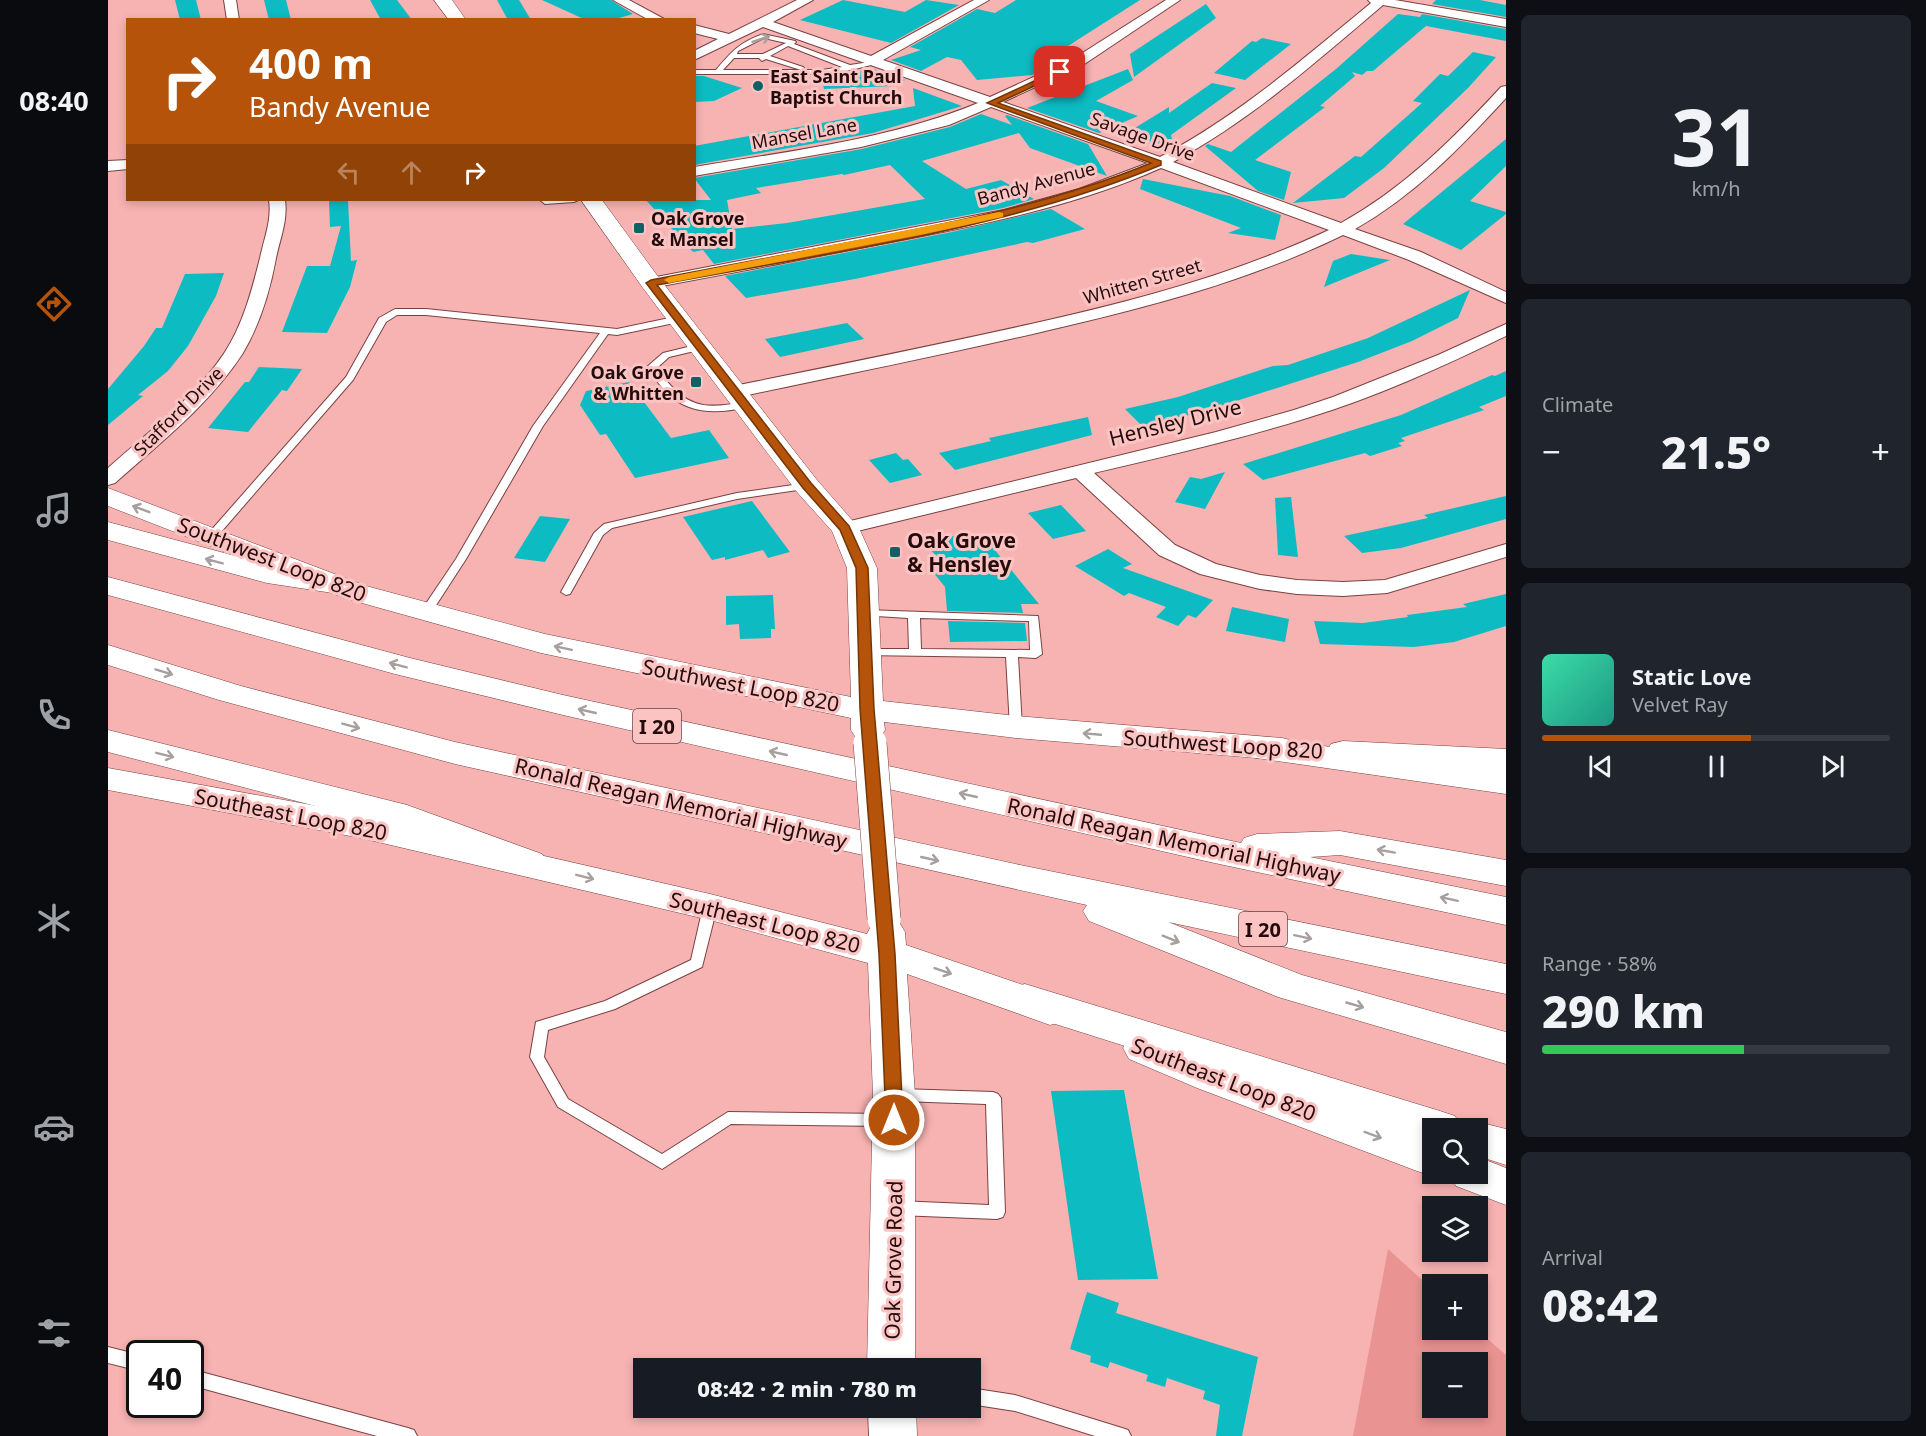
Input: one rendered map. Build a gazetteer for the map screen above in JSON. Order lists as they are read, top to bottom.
{
  "streets": {
    "main road": [
      "Southwest Loop 820",
      "I 20",
      "Ronald Reagan Memorial Highway",
      "Southeast Loop 820",
      "Oak Grove Road"
    ],
    "street": [
      "Mansel Lane",
      "Savage Drive",
      "Bandy Avenue",
      "Whitten Street",
      "Stafford Drive",
      "Hensley Drive"
    ]
  },
  "crossings": [
    ["Mansel Lane", "Savage Drive"],
    ["Savage Drive", "Bandy Avenue"],
    ["Savage Drive", "Whitten Street"],
    ["Bandy Avenue", "Oak Grove Road"],
    ["Whitten Street", "Oak Grove Road"],
    ["Hensley Drive", "Oak Grove Road"],
    ["Southwest Loop 820", "Oak Grove Road"],
    ["Southeast Loop 820", "Oak Grove Road"]
  ],
  "places": {
    "other": ["East Saint Paul Baptist Church"],
    "transit": ["Oak Grove & Mansel", "Oak Grove & Whitten", "Oak Grove & Hensley"]
  },
  "page": {
    "tabs": "08:40",
    "tile": [
      ["31", "km/h"],
      "Climate",
      ["Range · 58%", "290 km"],
      ["Arrival", "08:42"]
    ],
    "turn": ["400 m", "Bandy Avenue"],
    "heat": ["−", "21.5°", "+"],
    "song": ["Static Love", "Velvet Ray"],
    "map_buttons": ["+", "−"],
    "limit": "40",
    "trip": "08:42 · 2 min · 780 m"
  }
}
